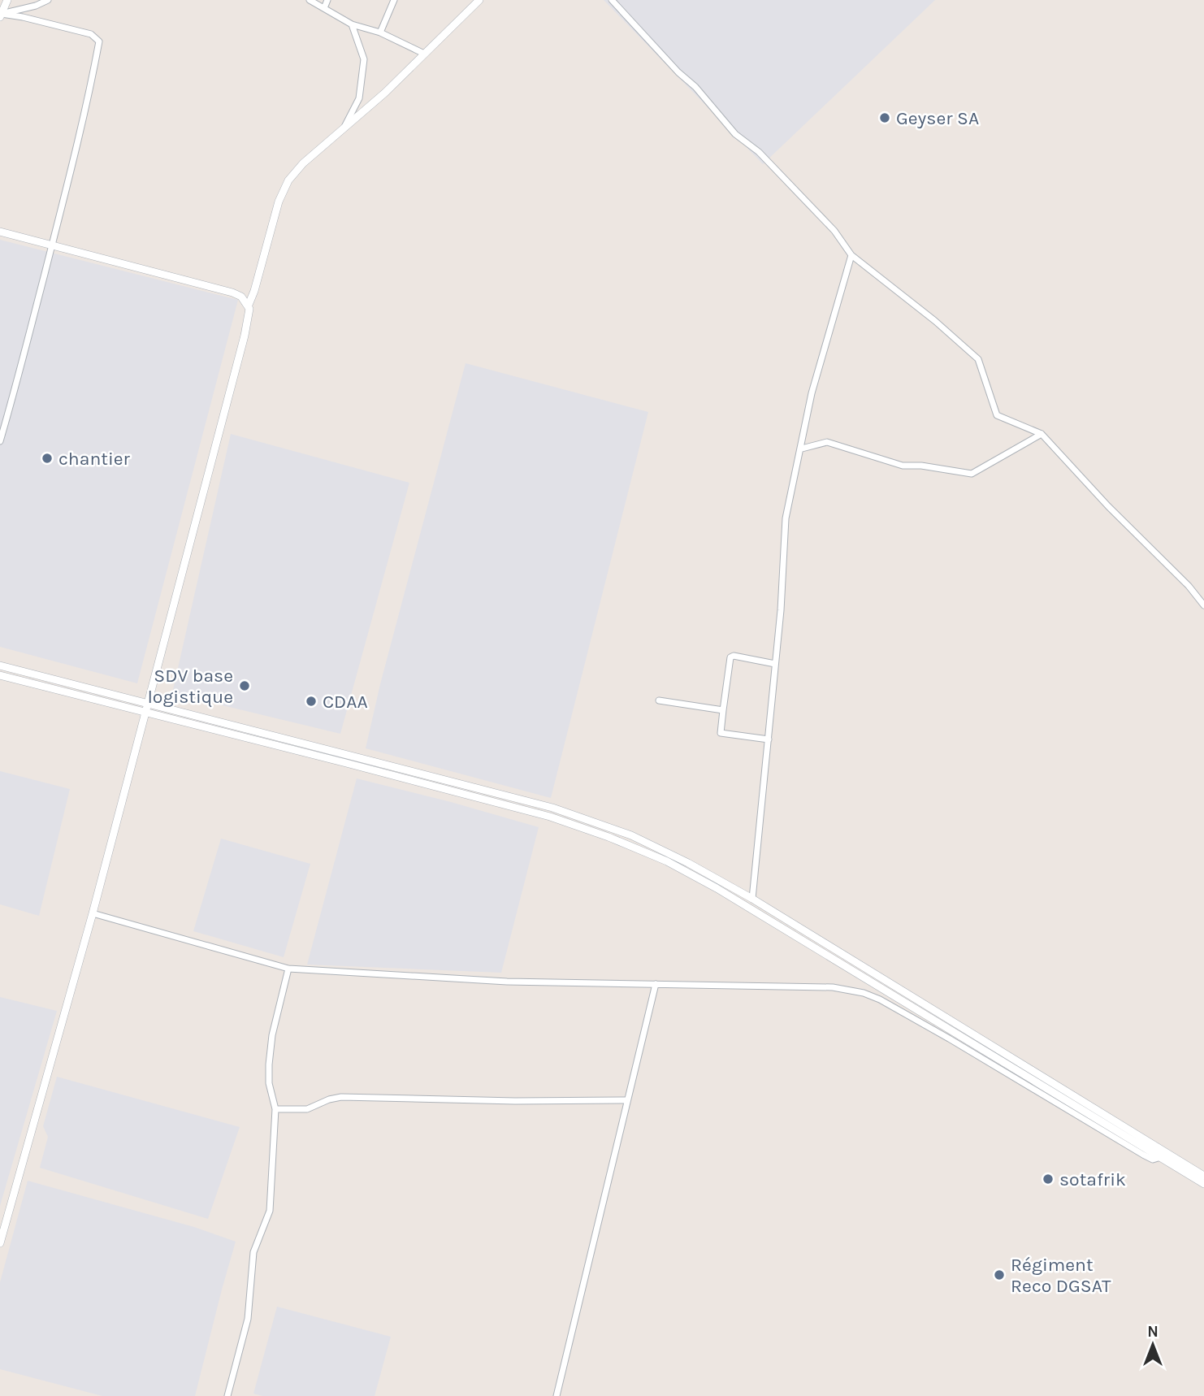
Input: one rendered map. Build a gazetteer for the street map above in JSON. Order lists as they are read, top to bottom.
{
  "places": [
    "Geyser SA",
    "chantier",
    "SDV base logistique",
    "CDAA",
    "sotafrik",
    "Régiment Reco DGSAT"
  ],
  "north": "top"
}
